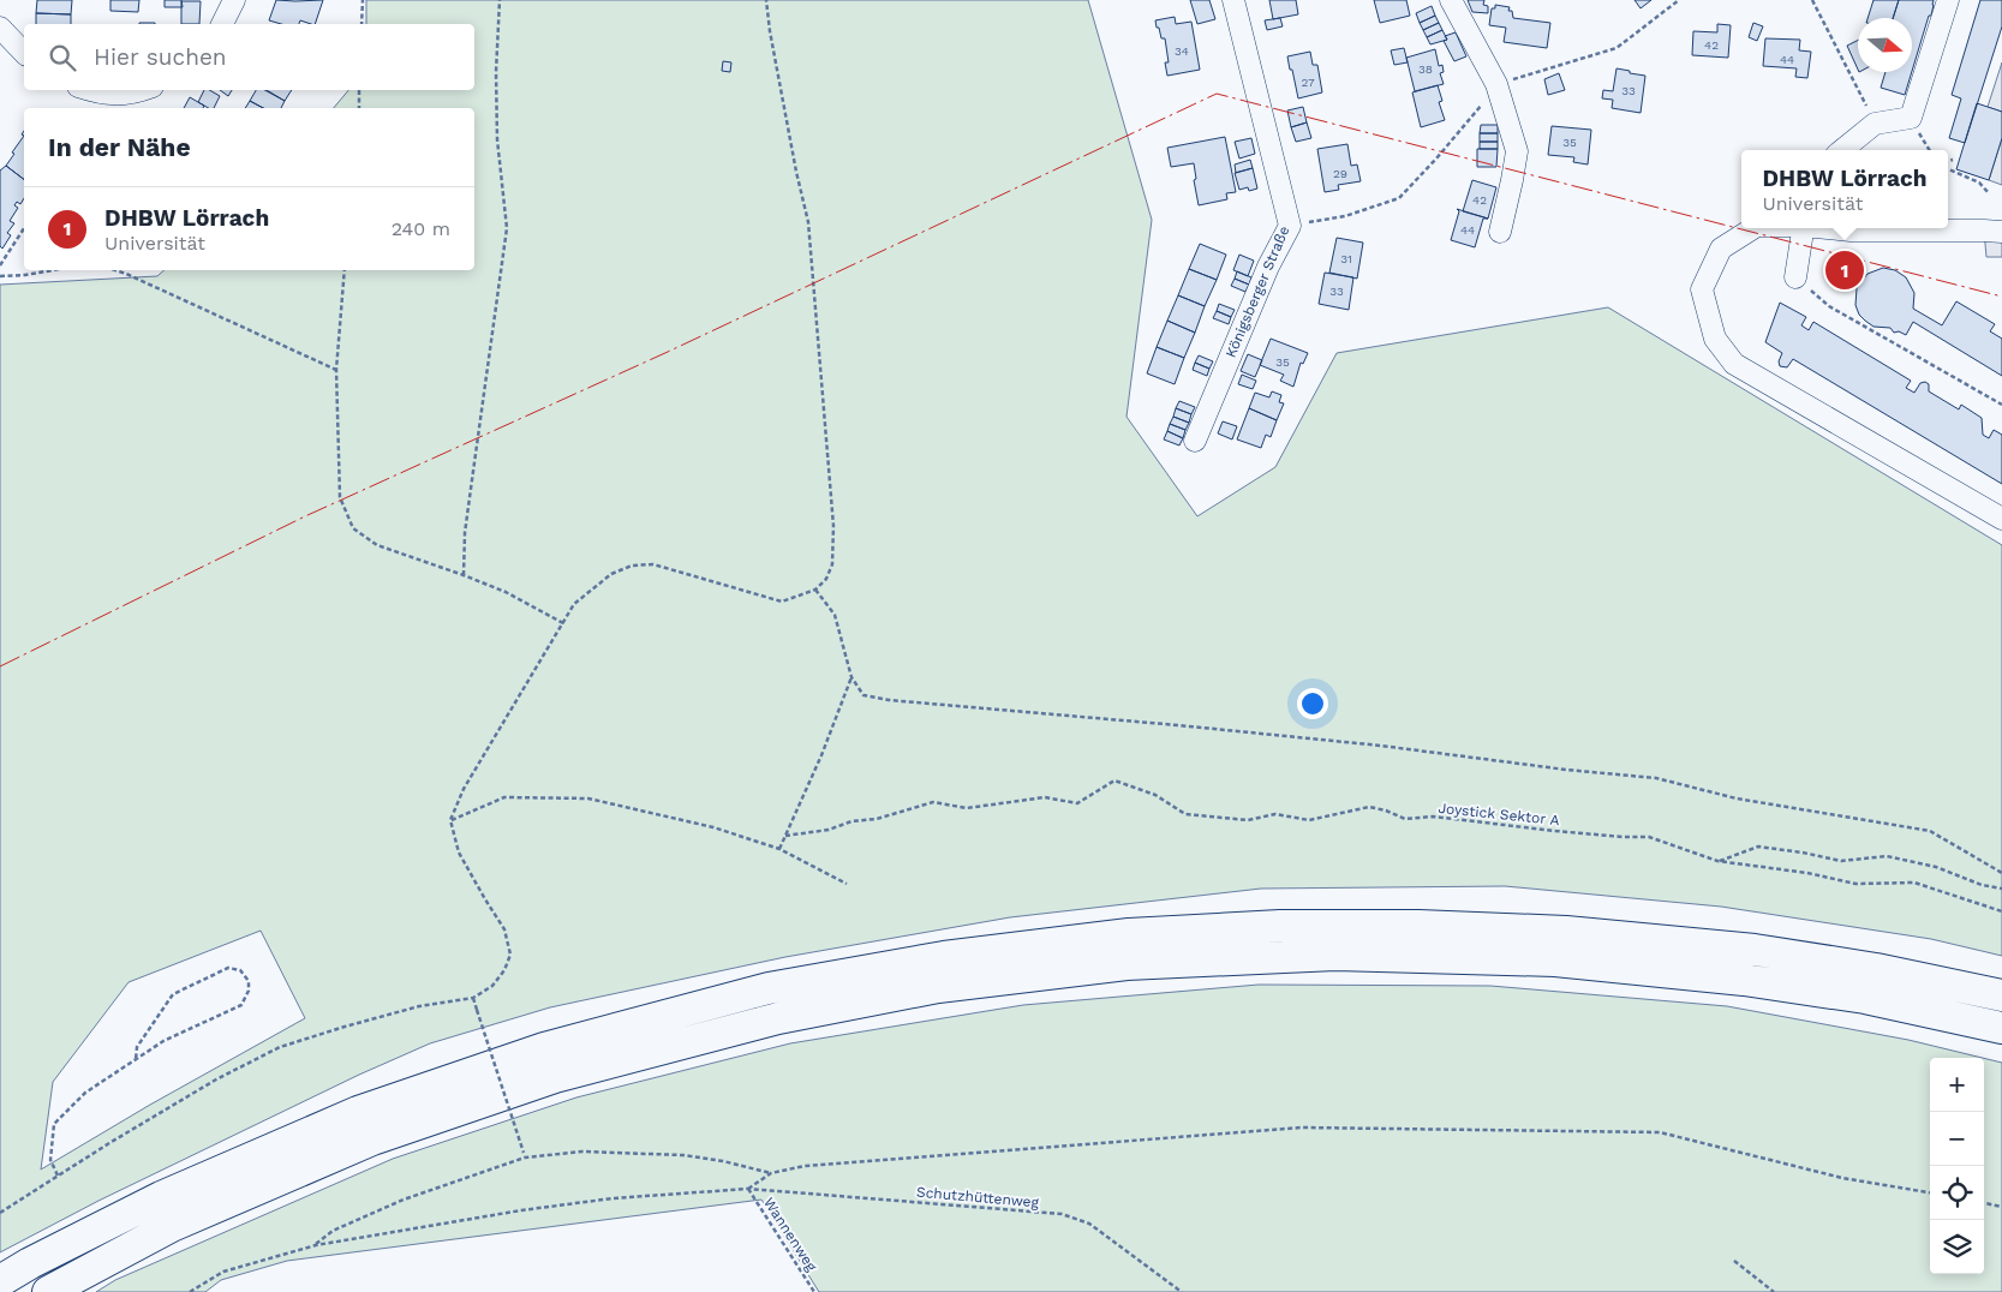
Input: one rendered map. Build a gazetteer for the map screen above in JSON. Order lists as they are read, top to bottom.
{
  "streets": {
    "street": ["Königsberger Straße"],
    "path": ["Joystick Sektor A", "Schutzhüttenweg", "Wannenweg"]
  },
  "crossings": [
    ["Schutzhüttenweg", "Wannenweg"]
  ],
  "house_numbers": [
    "42",
    "34",
    "44",
    "38",
    "27",
    "33",
    "35",
    "29",
    "42",
    "44",
    "31",
    "33",
    "35"
  ],
  "north": "right",
  "page": {
    "search": "Hier suchen",
    "heading": "In der Nähe",
    "popup": ["DHBW Lörrach", "Universität"],
    "list": [
      {
        "mark": "1",
        "name": "DHBW Lörrach",
        "note": "Universität",
        "value": "240 m"
      }
    ],
    "pins": "1",
    "map_buttons": ["+", "−"]
  }
}
